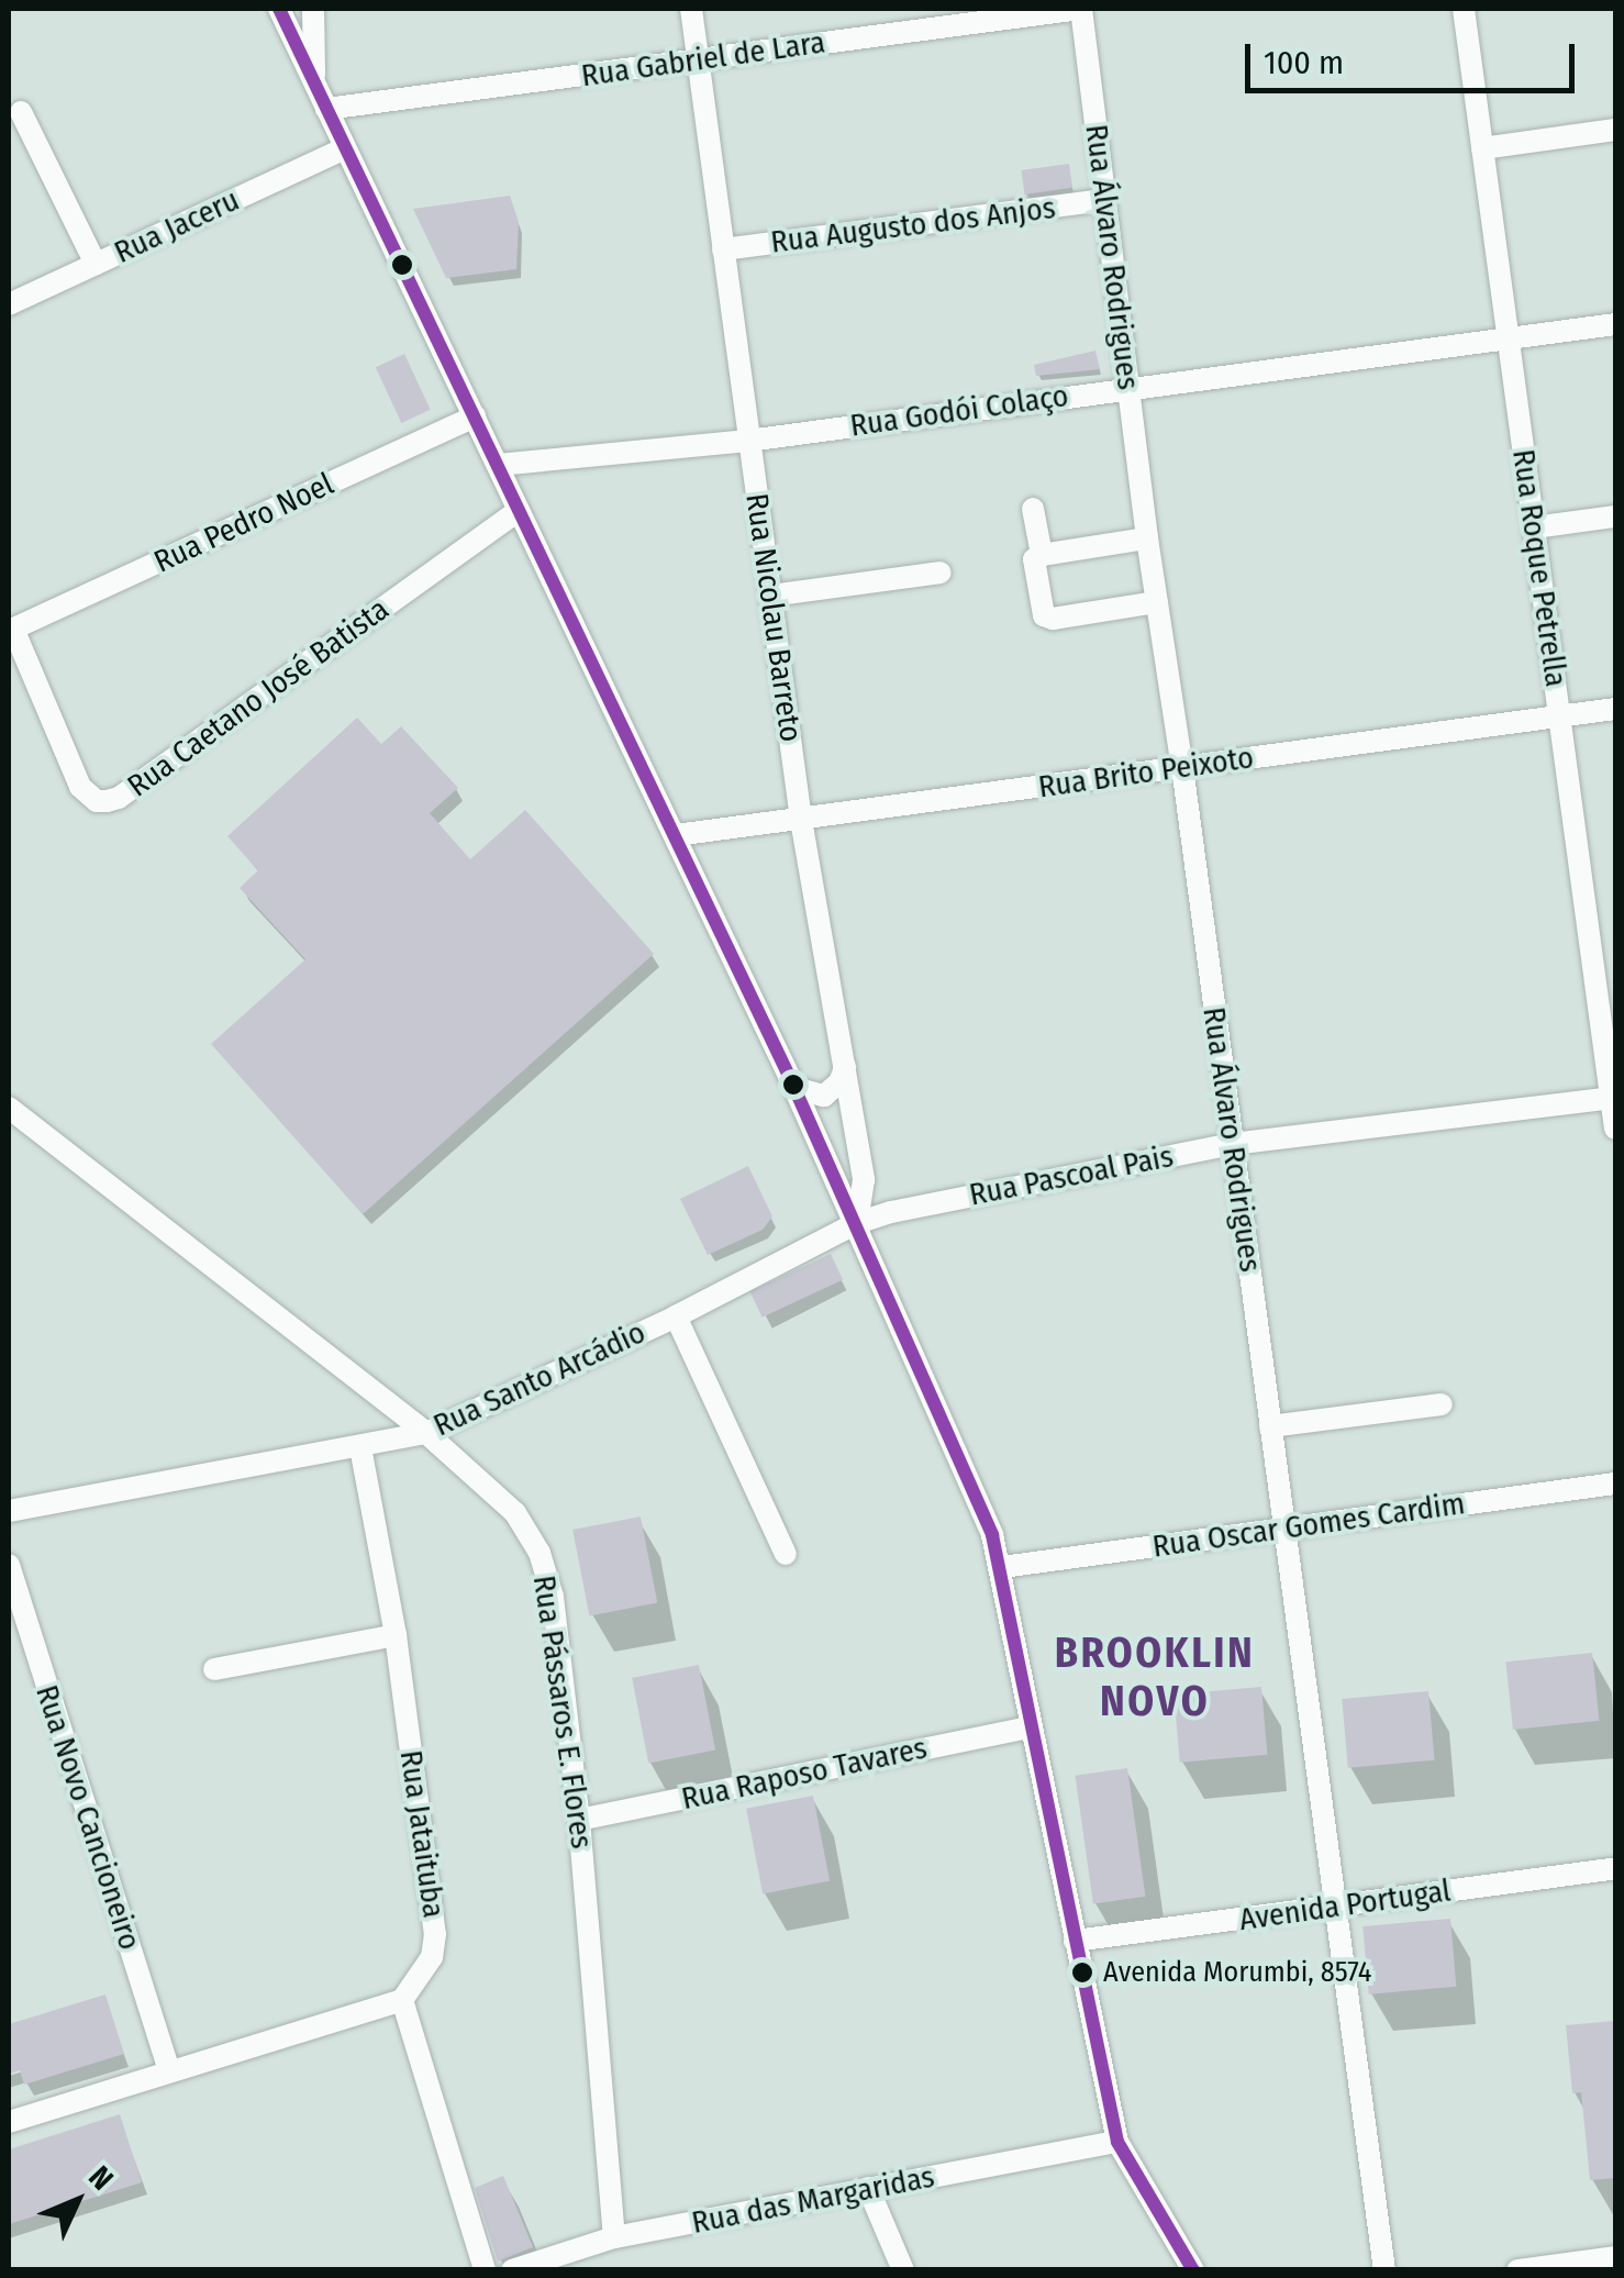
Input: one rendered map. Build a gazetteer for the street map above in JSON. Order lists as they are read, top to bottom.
{
  "streets": {
    "street": [
      "Rua Gabriel de Lara",
      "Rua Augusto dos Anjos",
      "Rua Jaceru",
      "Rua Álvaro Rodrigues",
      "Rua Godói Colaço",
      "Rua Pedro Noel",
      "Rua Roque Petrella",
      "Rua Nicolau Barreto",
      "Rua Caetano José Batista",
      "Rua Brito Peixoto",
      "Rua Pascoal Pais",
      "Rua Santo Arcádio",
      "Rua Oscar Gomes Cardim",
      "Rua Pássaros E. Flores",
      "Rua Raposo Tavares",
      "Rua Novo Cancioneiro",
      "Rua Jataituba",
      "Avenida Portugal",
      "Rua das Margaridas"
    ]
  },
  "crossings": [
    ["Rua Gabriel de Lara", "Rua Álvaro Rodrigues"],
    ["Rua Gabriel de Lara", "Rua Nicolau Barreto"],
    ["Rua Augusto dos Anjos", "Rua Álvaro Rodrigues"],
    ["Rua Augusto dos Anjos", "Rua Nicolau Barreto"],
    ["Rua Álvaro Rodrigues", "Rua Godói Colaço"],
    ["Rua Álvaro Rodrigues", "Rua Brito Peixoto"],
    ["Rua Álvaro Rodrigues", "Rua Pascoal Pais"],
    ["Rua Álvaro Rodrigues", "Rua Oscar Gomes Cardim"],
    ["Rua Álvaro Rodrigues", "Avenida Portugal"],
    ["Rua Godói Colaço", "Rua Roque Petrella"],
    ["Rua Godói Colaço", "Rua Nicolau Barreto"],
    ["Rua Pedro Noel", "Rua Caetano José Batista"],
    ["Rua Roque Petrella", "Rua Brito Peixoto"],
    ["Rua Roque Petrella", "Rua Pascoal Pais"],
    ["Rua Nicolau Barreto", "Rua Brito Peixoto"],
    ["Rua Nicolau Barreto", "Rua Pascoal Pais"],
    ["Rua Nicolau Barreto", "Rua Santo Arcádio"],
    ["Rua Pascoal Pais", "Rua Santo Arcádio"],
    ["Rua Santo Arcádio", "Rua Pássaros E. Flores"],
    ["Rua Santo Arcádio", "Rua Jataituba"],
    ["Rua Pássaros E. Flores", "Rua Raposo Tavares"],
    ["Rua Pássaros E. Flores", "Rua das Margaridas"]
  ],
  "districts": ["BROOKLIN NOVO"],
  "places": ["Avenida Morumbi, 8574"],
  "scale_bar": "100 m",
  "north": "top right"
}
